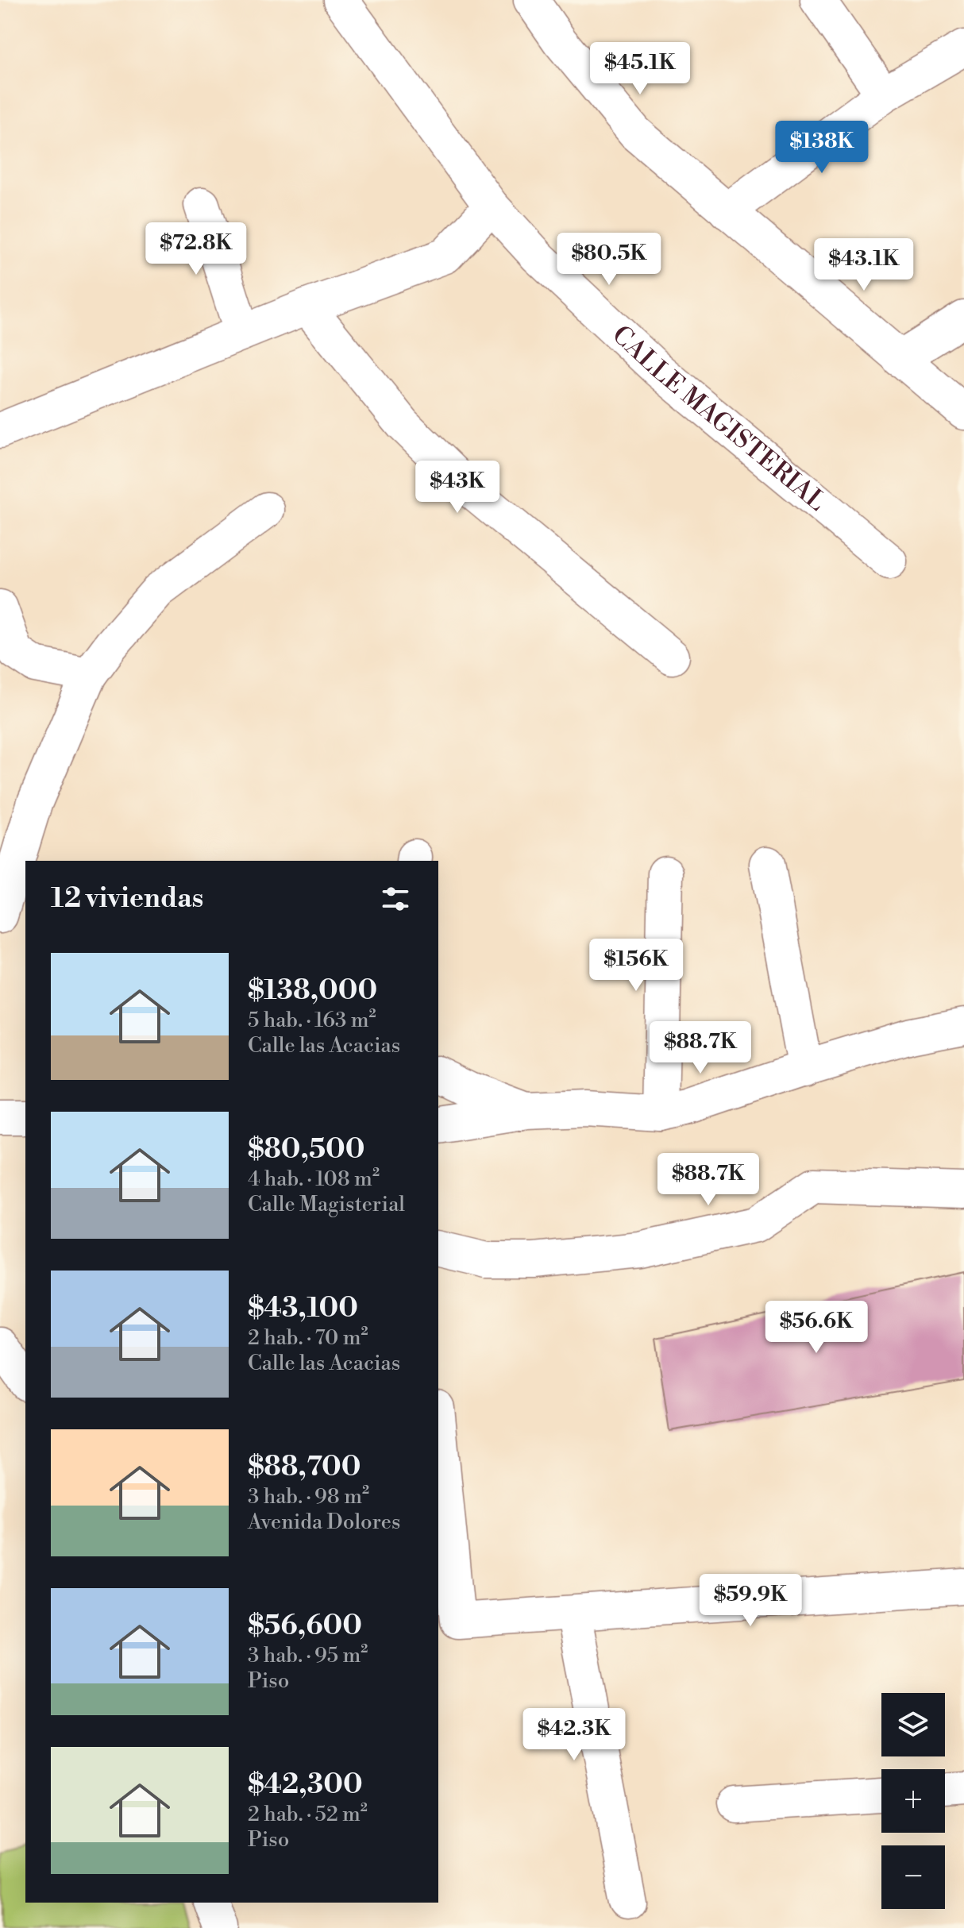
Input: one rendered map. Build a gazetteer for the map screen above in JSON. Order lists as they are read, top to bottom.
{
  "streets": {
    "street": ["CALLE MAGISTERIAL"]
  },
  "page": {
    "price": [
      "$45.1K",
      "$138K",
      "$72.8K",
      "$80.5K",
      "$43.1K",
      "$43K",
      "$156K",
      "$88.7K",
      "$88.7K",
      "$56.6K",
      "$59.9K",
      "$42.3K"
    ],
    "heading": "12 viviendas",
    "list": [
      {
        "name": "$138,000",
        "note": "5 hab. · 163 m² · Calle las Acacias"
      },
      {
        "name": "$80,500",
        "note": "4 hab. · 108 m² · Calle Magisterial"
      },
      {
        "name": "$43,100",
        "note": "2 hab. · 70 m² · Calle las Acacias"
      },
      {
        "name": "$88,700",
        "note": "3 hab. · 98 m² · Avenida Dolores"
      },
      {
        "name": "$56,600",
        "note": "3 hab. · 95 m² · Piso"
      },
      {
        "name": "$42,300",
        "note": "2 hab. · 52 m² · Piso"
      }
    ],
    "map_buttons": ["+", "−"]
  }
}
